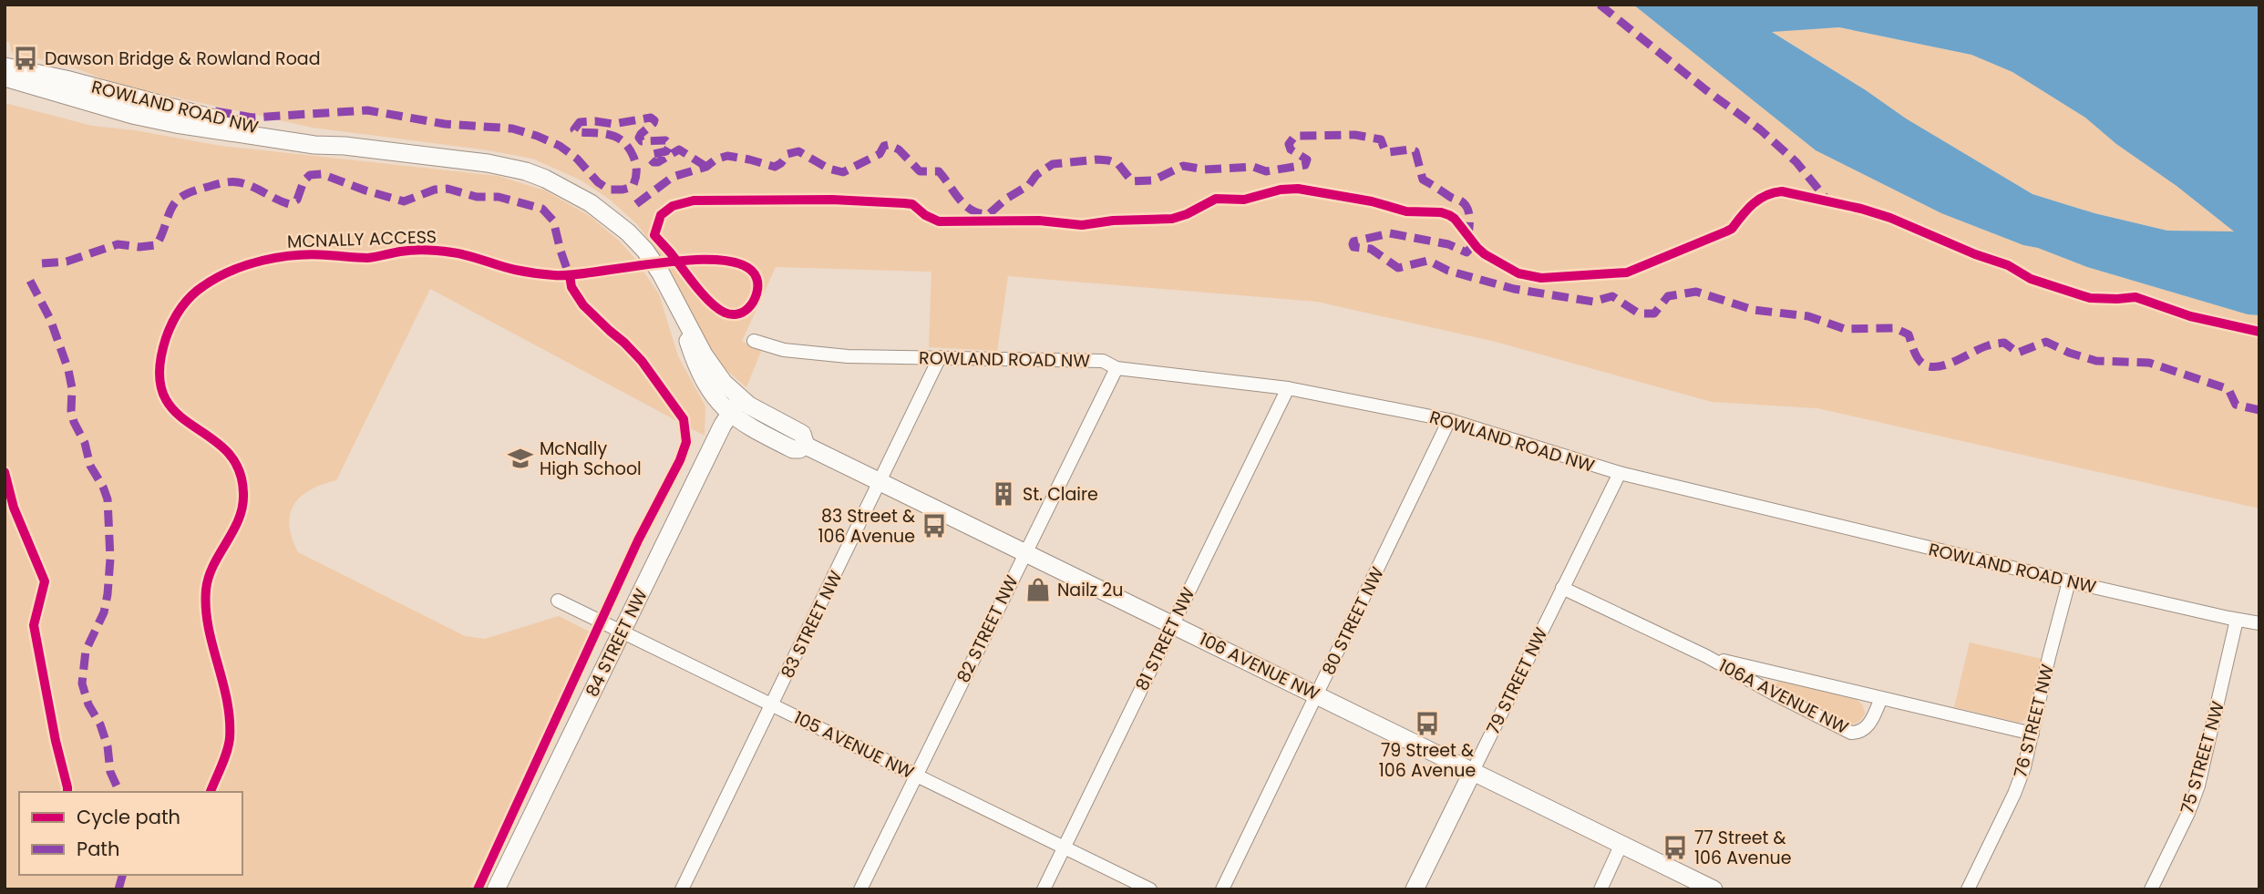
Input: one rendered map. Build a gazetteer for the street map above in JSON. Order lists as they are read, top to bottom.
{
  "streets": {
    "main road": [
      "ROWLAND ROAD NW",
      "84 STREET NW",
      "106 AVENUE NW",
      "79 STREET NW"
    ],
    "street": [
      "80 STREET NW",
      "83 STREET NW",
      "82 STREET NW",
      "81 STREET NW",
      "106A AVENUE NW",
      "76 STREET NW",
      "105 AVENUE NW",
      "75 STREET NW"
    ],
    "cycle path": ["MCNALLY ACCESS"]
  },
  "crossings": [
    ["ROWLAND ROAD NW", "80 STREET NW"],
    ["ROWLAND ROAD NW", "83 STREET NW"],
    ["ROWLAND ROAD NW", "82 STREET NW"],
    ["ROWLAND ROAD NW", "81 STREET NW"],
    ["ROWLAND ROAD NW", "84 STREET NW"],
    ["ROWLAND ROAD NW", "106 AVENUE NW"],
    ["ROWLAND ROAD NW", "79 STREET NW"],
    ["ROWLAND ROAD NW", "76 STREET NW"],
    ["ROWLAND ROAD NW", "75 STREET NW"],
    ["80 STREET NW", "106 AVENUE NW"],
    ["83 STREET NW", "106 AVENUE NW"],
    ["83 STREET NW", "105 AVENUE NW"],
    ["82 STREET NW", "106 AVENUE NW"],
    ["82 STREET NW", "105 AVENUE NW"],
    ["81 STREET NW", "106 AVENUE NW"],
    ["81 STREET NW", "105 AVENUE NW"],
    ["84 STREET NW", "106 AVENUE NW"],
    ["84 STREET NW", "105 AVENUE NW"],
    ["106 AVENUE NW", "79 STREET NW"],
    ["79 STREET NW", "106A AVENUE NW"],
    ["106A AVENUE NW", "76 STREET NW"]
  ],
  "places": {
    "bus stop": [
      "Dawson Bridge & Rowland Road",
      "83 Street & 106 Avenue",
      "79 Street & 106 Avenue",
      "77 Street & 106 Avenue"
    ],
    "school or university": ["McNally High School"],
    "building": ["St. Claire"],
    "shop": ["Nailz 2u"]
  },
  "legend": ["Cycle path", "Path"]
}
